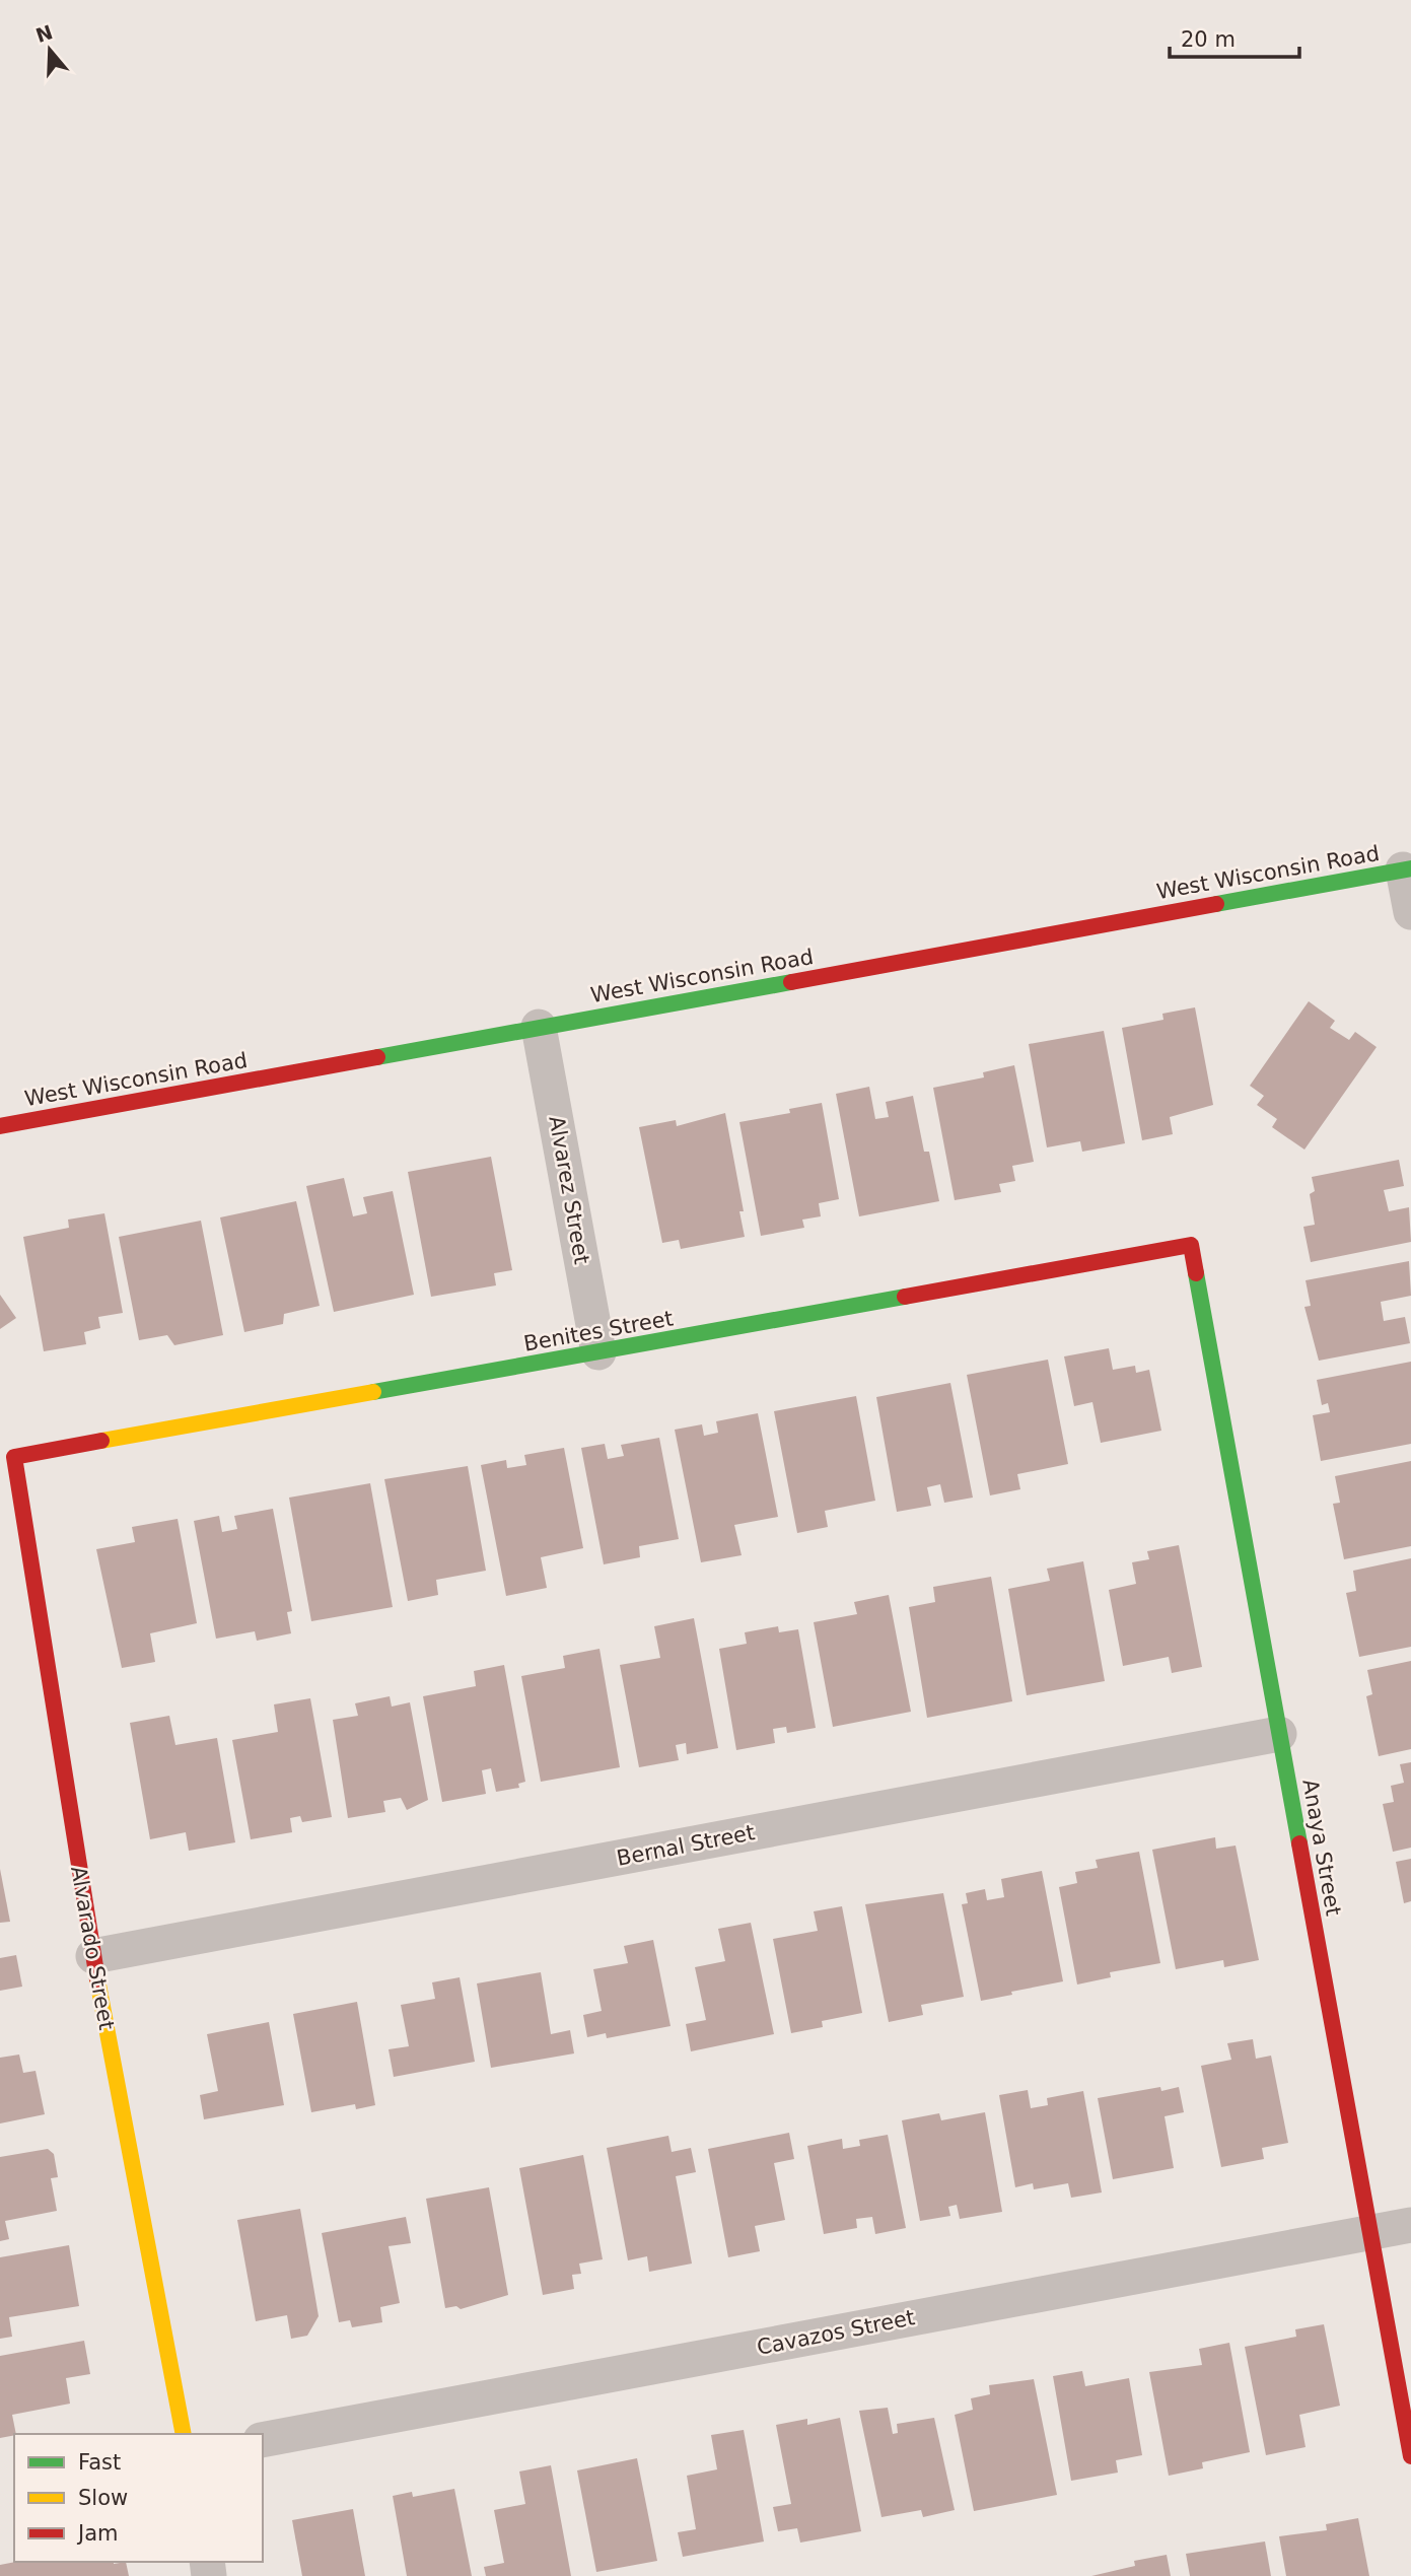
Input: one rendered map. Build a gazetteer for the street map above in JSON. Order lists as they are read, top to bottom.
{
  "streets": {
    "street": [
      "West Wisconsin Road",
      "Alvarez Street",
      "Benites Street",
      "Bernal Street",
      "Anaya Street",
      "Alvarado Street",
      "Cavazos Street"
    ]
  },
  "crossings": [
    ["West Wisconsin Road", "Alvarez Street"],
    ["Alvarez Street", "Benites Street"],
    ["Benites Street", "Anaya Street"],
    ["Benites Street", "Alvarado Street"],
    ["Bernal Street", "Anaya Street"],
    ["Bernal Street", "Alvarado Street"],
    ["Anaya Street", "Cavazos Street"]
  ],
  "legend": ["Fast", "Slow", "Jam"],
  "scale_bar": "20 m",
  "north": "top"
}
